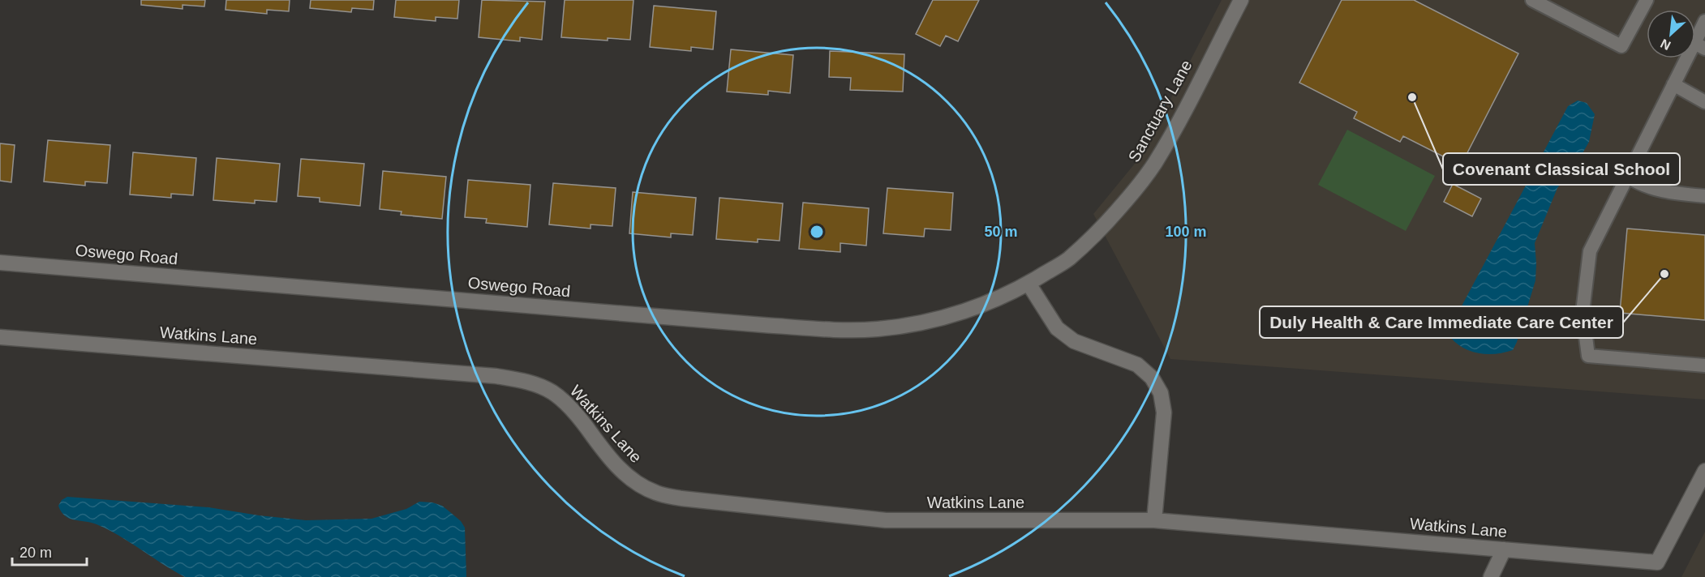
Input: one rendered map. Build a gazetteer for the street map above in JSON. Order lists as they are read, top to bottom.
{
  "streets": {
    "street": ["Sanctuary Lane", "Oswego Road", "Watkins Lane"]
  },
  "crossings": [
    ["Sanctuary Lane", "Oswego Road"]
  ],
  "places": ["Covenant Classical School", "Duly Health & Care Immediate Care Center"],
  "scale_bar": "20 m",
  "north": "bottom left",
  "rings": ["50 m", "100 m"]
}
